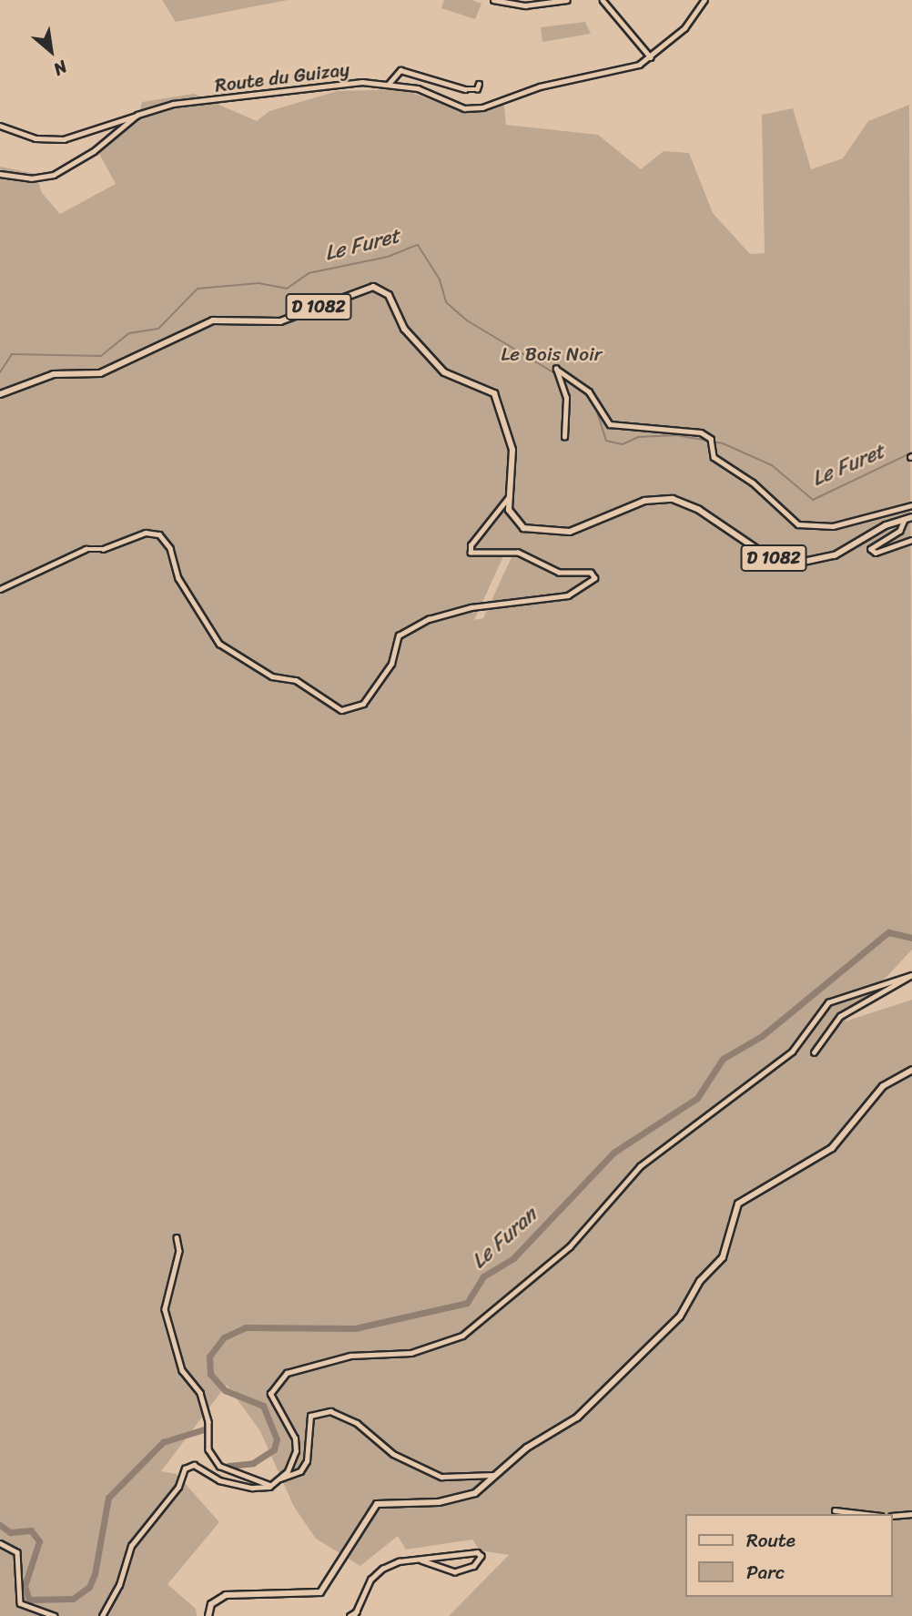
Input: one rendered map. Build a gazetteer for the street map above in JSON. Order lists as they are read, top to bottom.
{
  "streets": {
    "main road": ["D 1082"],
    "street": ["Route du Guizay"]
  },
  "water": ["Le Furet", "Le Furan"],
  "parks": ["Le Bois Noir"],
  "legend": ["Route", "Parc"],
  "north": "bottom right"
}
